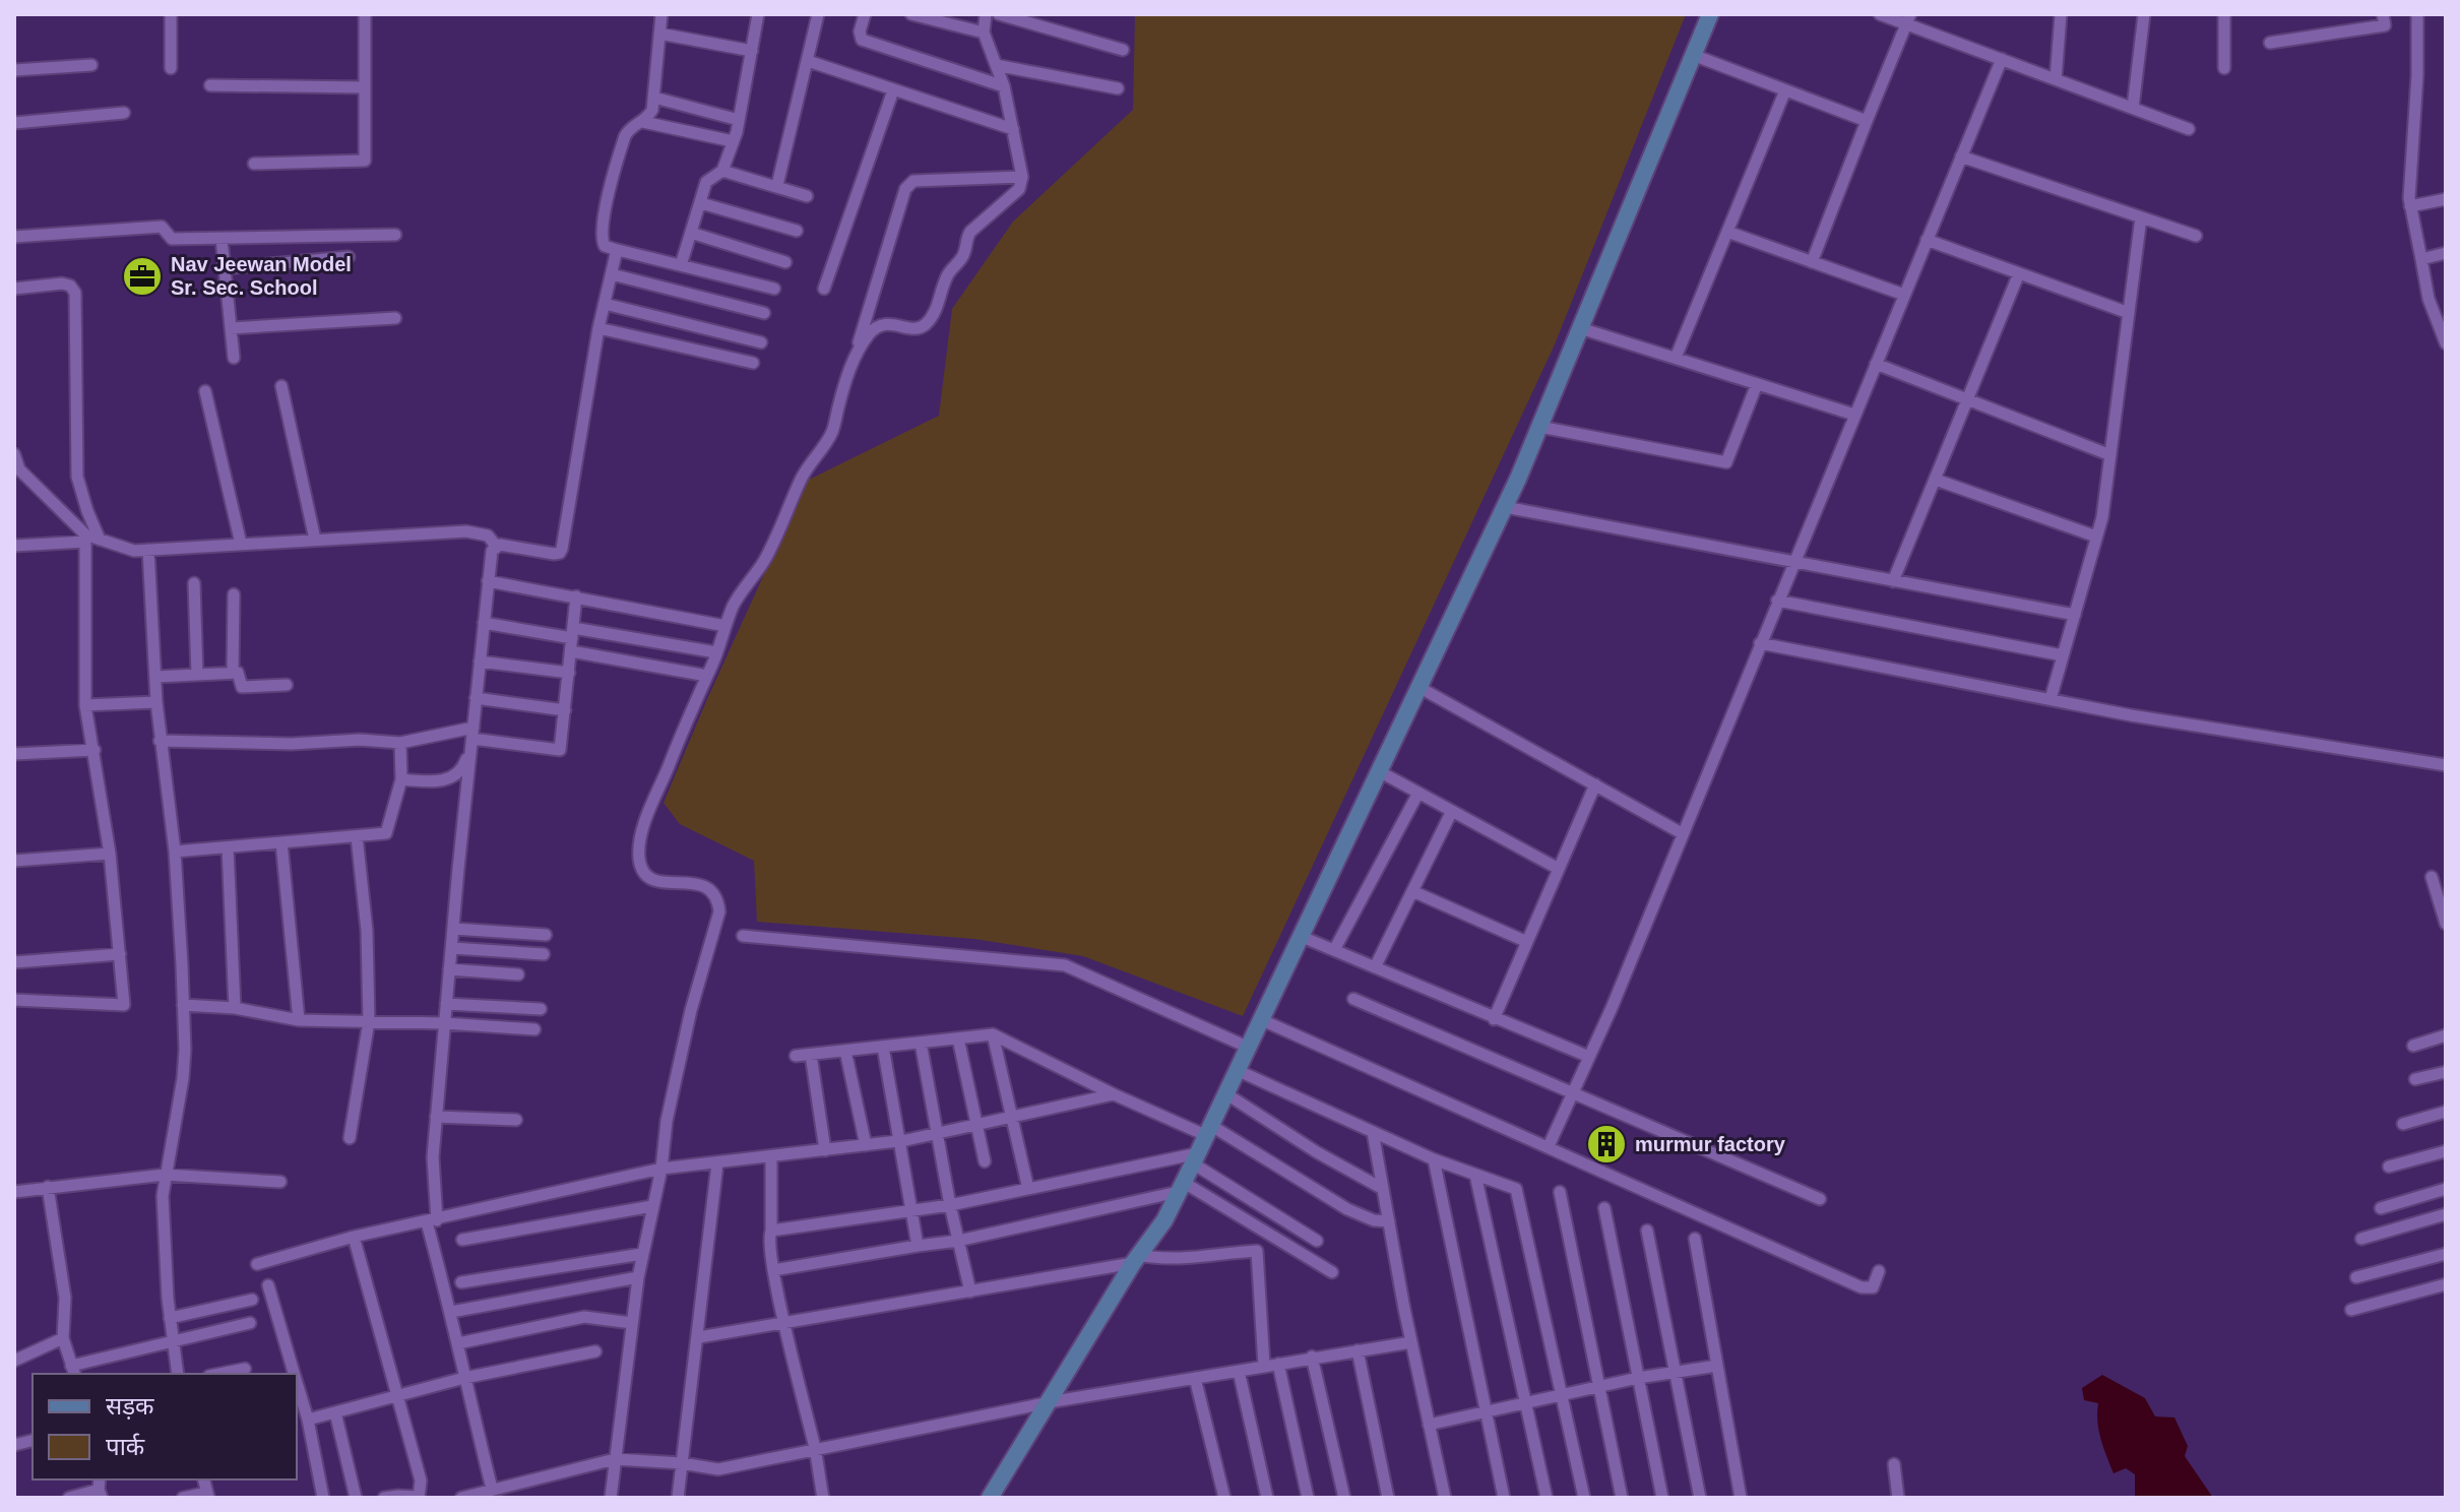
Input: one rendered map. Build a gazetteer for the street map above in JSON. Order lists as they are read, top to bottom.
{
  "places": {
    "office": ["Nav Jeewan Model Sr. Sec. School"],
    "building": ["murmur factory"]
  },
  "legend": ["सड़क", "पार्क"]
}
